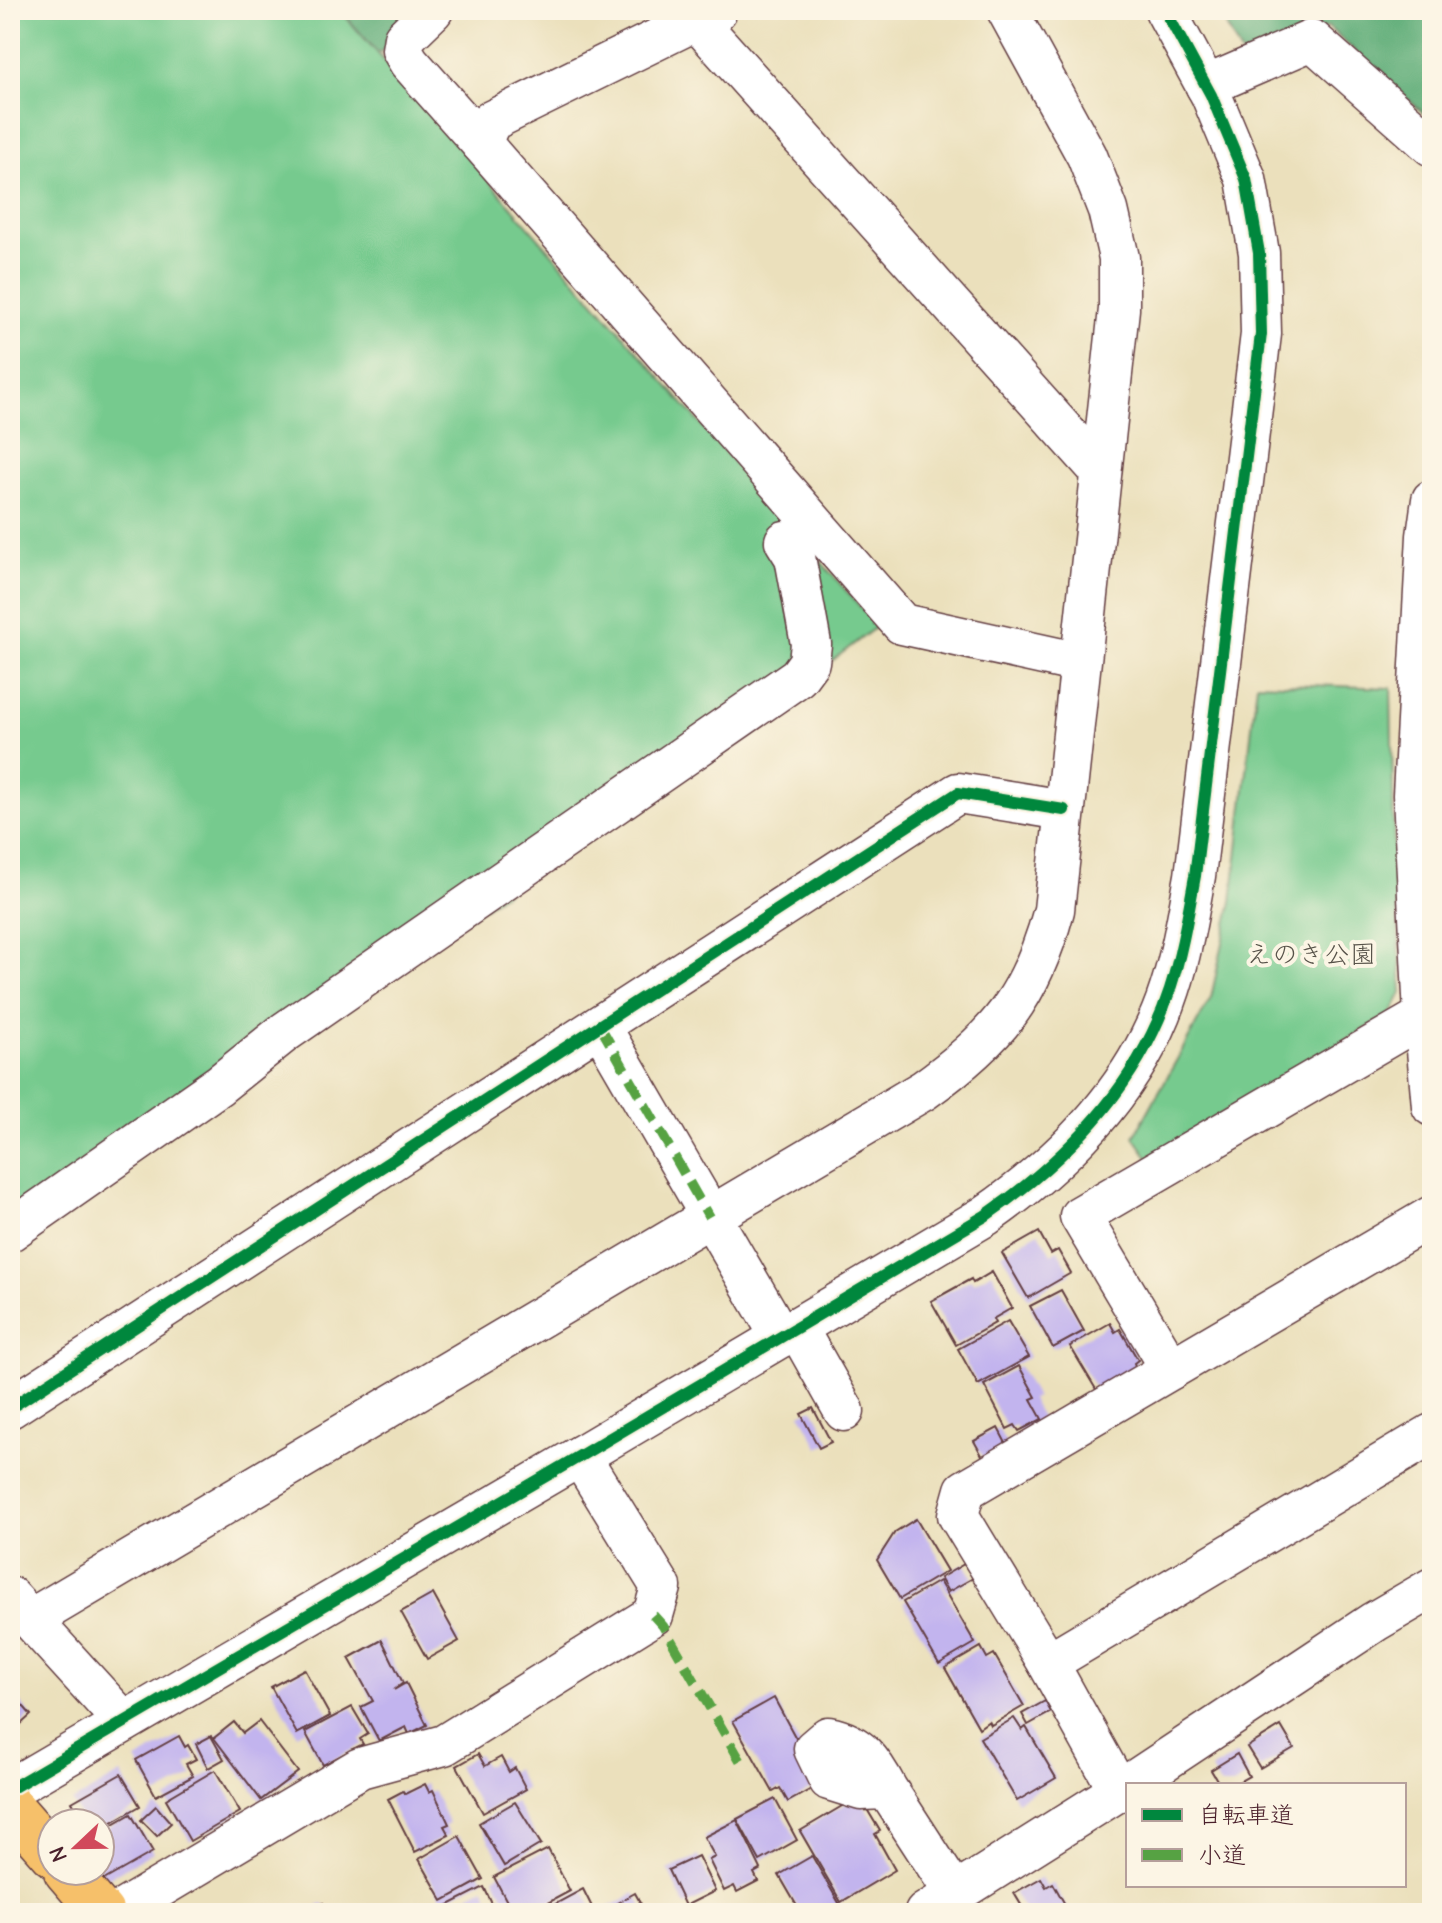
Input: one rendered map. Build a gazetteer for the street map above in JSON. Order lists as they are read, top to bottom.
{
  "parks": ["えのき公園"],
  "legend": ["自転車道", "小道"],
  "north": "left"
}
